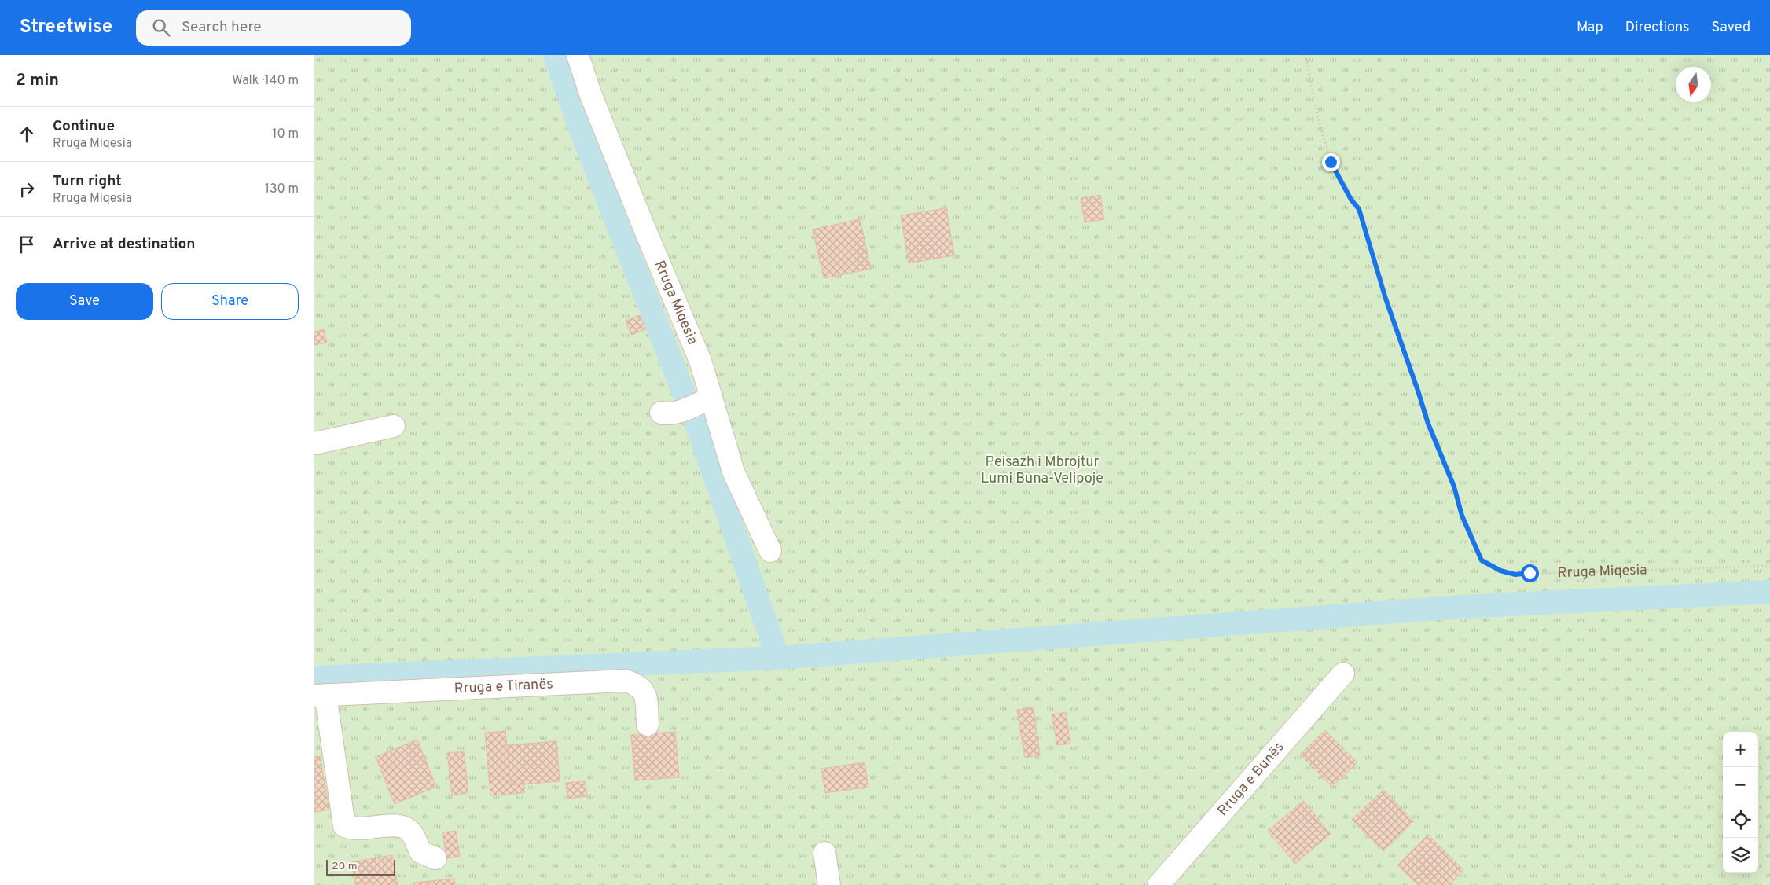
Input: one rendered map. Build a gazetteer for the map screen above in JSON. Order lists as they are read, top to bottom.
{
  "streets": {
    "street": ["Rruga Miqesia", "Rruga e Tiranës", "Rruga e Bunës"]
  },
  "parks": ["Peisazh i Mbrojtur Lumi Buna-Velipoje"],
  "scale_bar": "20 m",
  "north": "bottom",
  "page": {
    "header": "Streetwise",
    "search": "Search here",
    "nav": ["Map", "Directions", "Saved"],
    "heading": ["2 min", "Walk · 140 m"],
    "list": [
      ["Continue", "Rruga Miqesia", "10 m"],
      ["Turn right", "Rruga Miqesia", "130 m"],
      "Arrive at destination"
    ],
    "buttons": ["Save", "Share"],
    "map_buttons": ["+", "−"],
    "scale": "20 m"
  }
}
